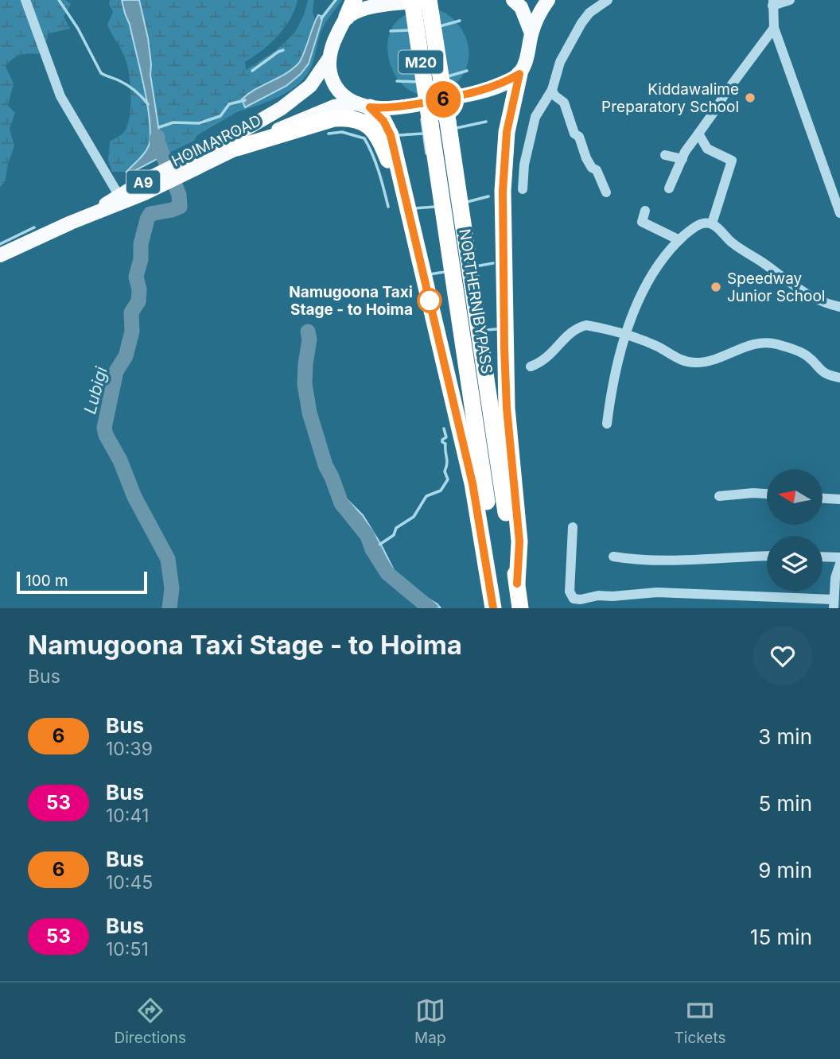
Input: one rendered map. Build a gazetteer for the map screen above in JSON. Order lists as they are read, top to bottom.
{
  "streets": {
    "highway": ["M20", "NORTHERN BYPASS"],
    "main road": ["HOIMA ROAD", "A9"]
  },
  "crossings": [
    ["HOIMA ROAD", "A9"]
  ],
  "water": ["Lubigi"],
  "places": ["Kiddawalime Preparatory School", "Speedway Junior School", "Namugoona Taxi Stage - to Hoima"],
  "lines": ["bus line 6"],
  "scale_bar": "100 m",
  "north": "left",
  "page": {
    "on_map": "6",
    "scale": "100 m",
    "heading": ["Namugoona Taxi Stage - to Hoima", "Bus"],
    "list": [
      {
        "mark": "6",
        "name": "Bus",
        "note": "10:39",
        "value": "3 min"
      },
      {
        "mark": "53",
        "name": "Bus",
        "note": "10:41",
        "value": "5 min"
      },
      {
        "mark": "6",
        "name": "Bus",
        "note": "10:45",
        "value": "9 min"
      },
      {
        "mark": "53",
        "name": "Bus",
        "note": "10:51",
        "value": "15 min"
      }
    ],
    "tabs": ["Directions", "Map", "Tickets"]
  }
}
